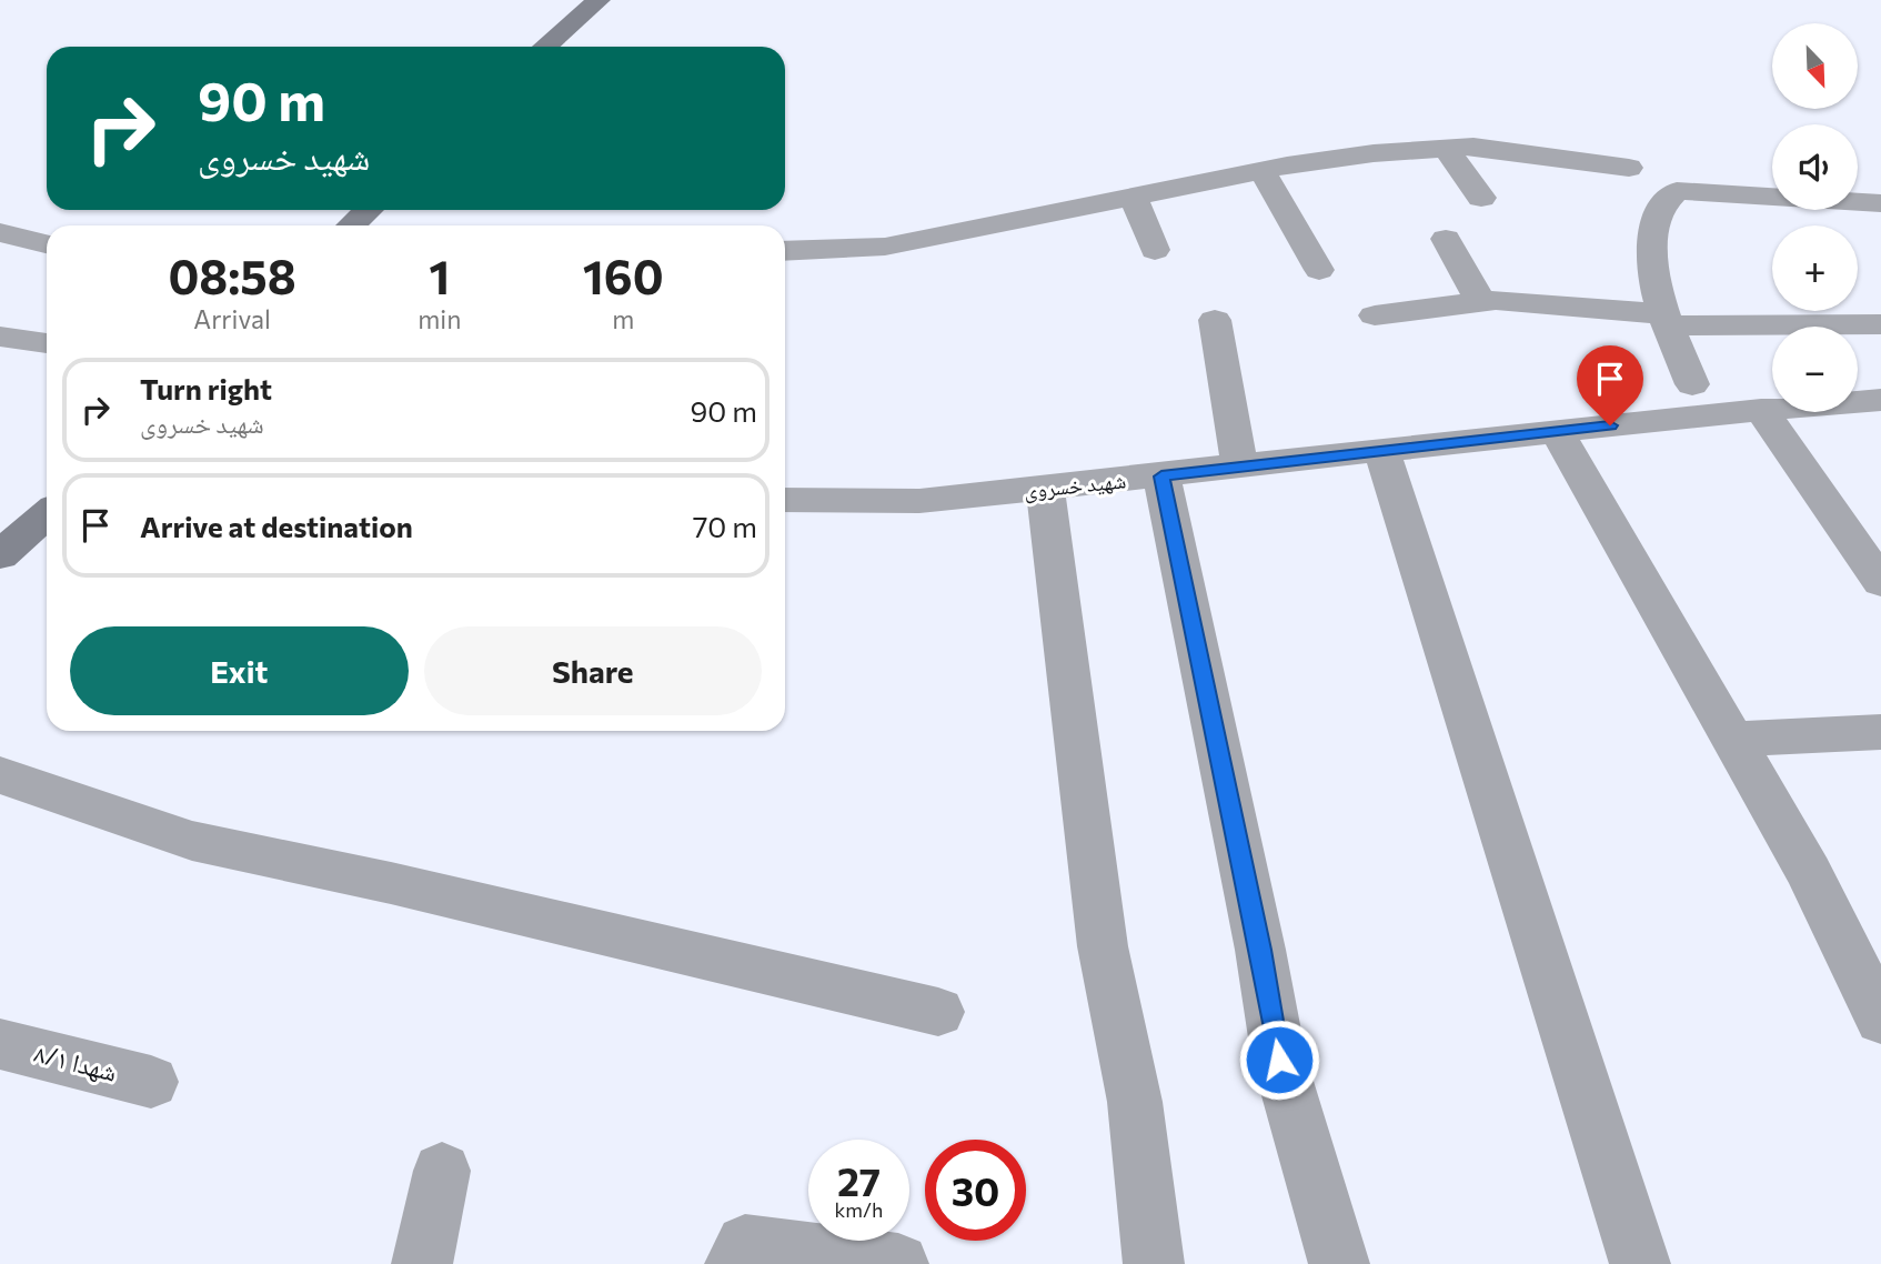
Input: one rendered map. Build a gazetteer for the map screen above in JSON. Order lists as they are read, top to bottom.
{
  "streets": {
    "street": ["شهید خسروی", "شهدا ۸/۱"]
  },
  "north": "bottom right",
  "page": {
    "map_buttons": ["+", "−"],
    "turn": ["90 m", "شهید خسروی"],
    "eta": [
      "08:58",
      "Arrival",
      "1",
      "min",
      "160",
      "m"
    ],
    "list": [
      {
        "name": "Turn right",
        "note": "شهید خسروی",
        "value": "90 m"
      },
      {
        "name": "Arrive at destination",
        "value": "70 m"
      }
    ],
    "buttons": ["Exit", "Share"],
    "speed": "27 km/h",
    "limit": "30"
  }
}
